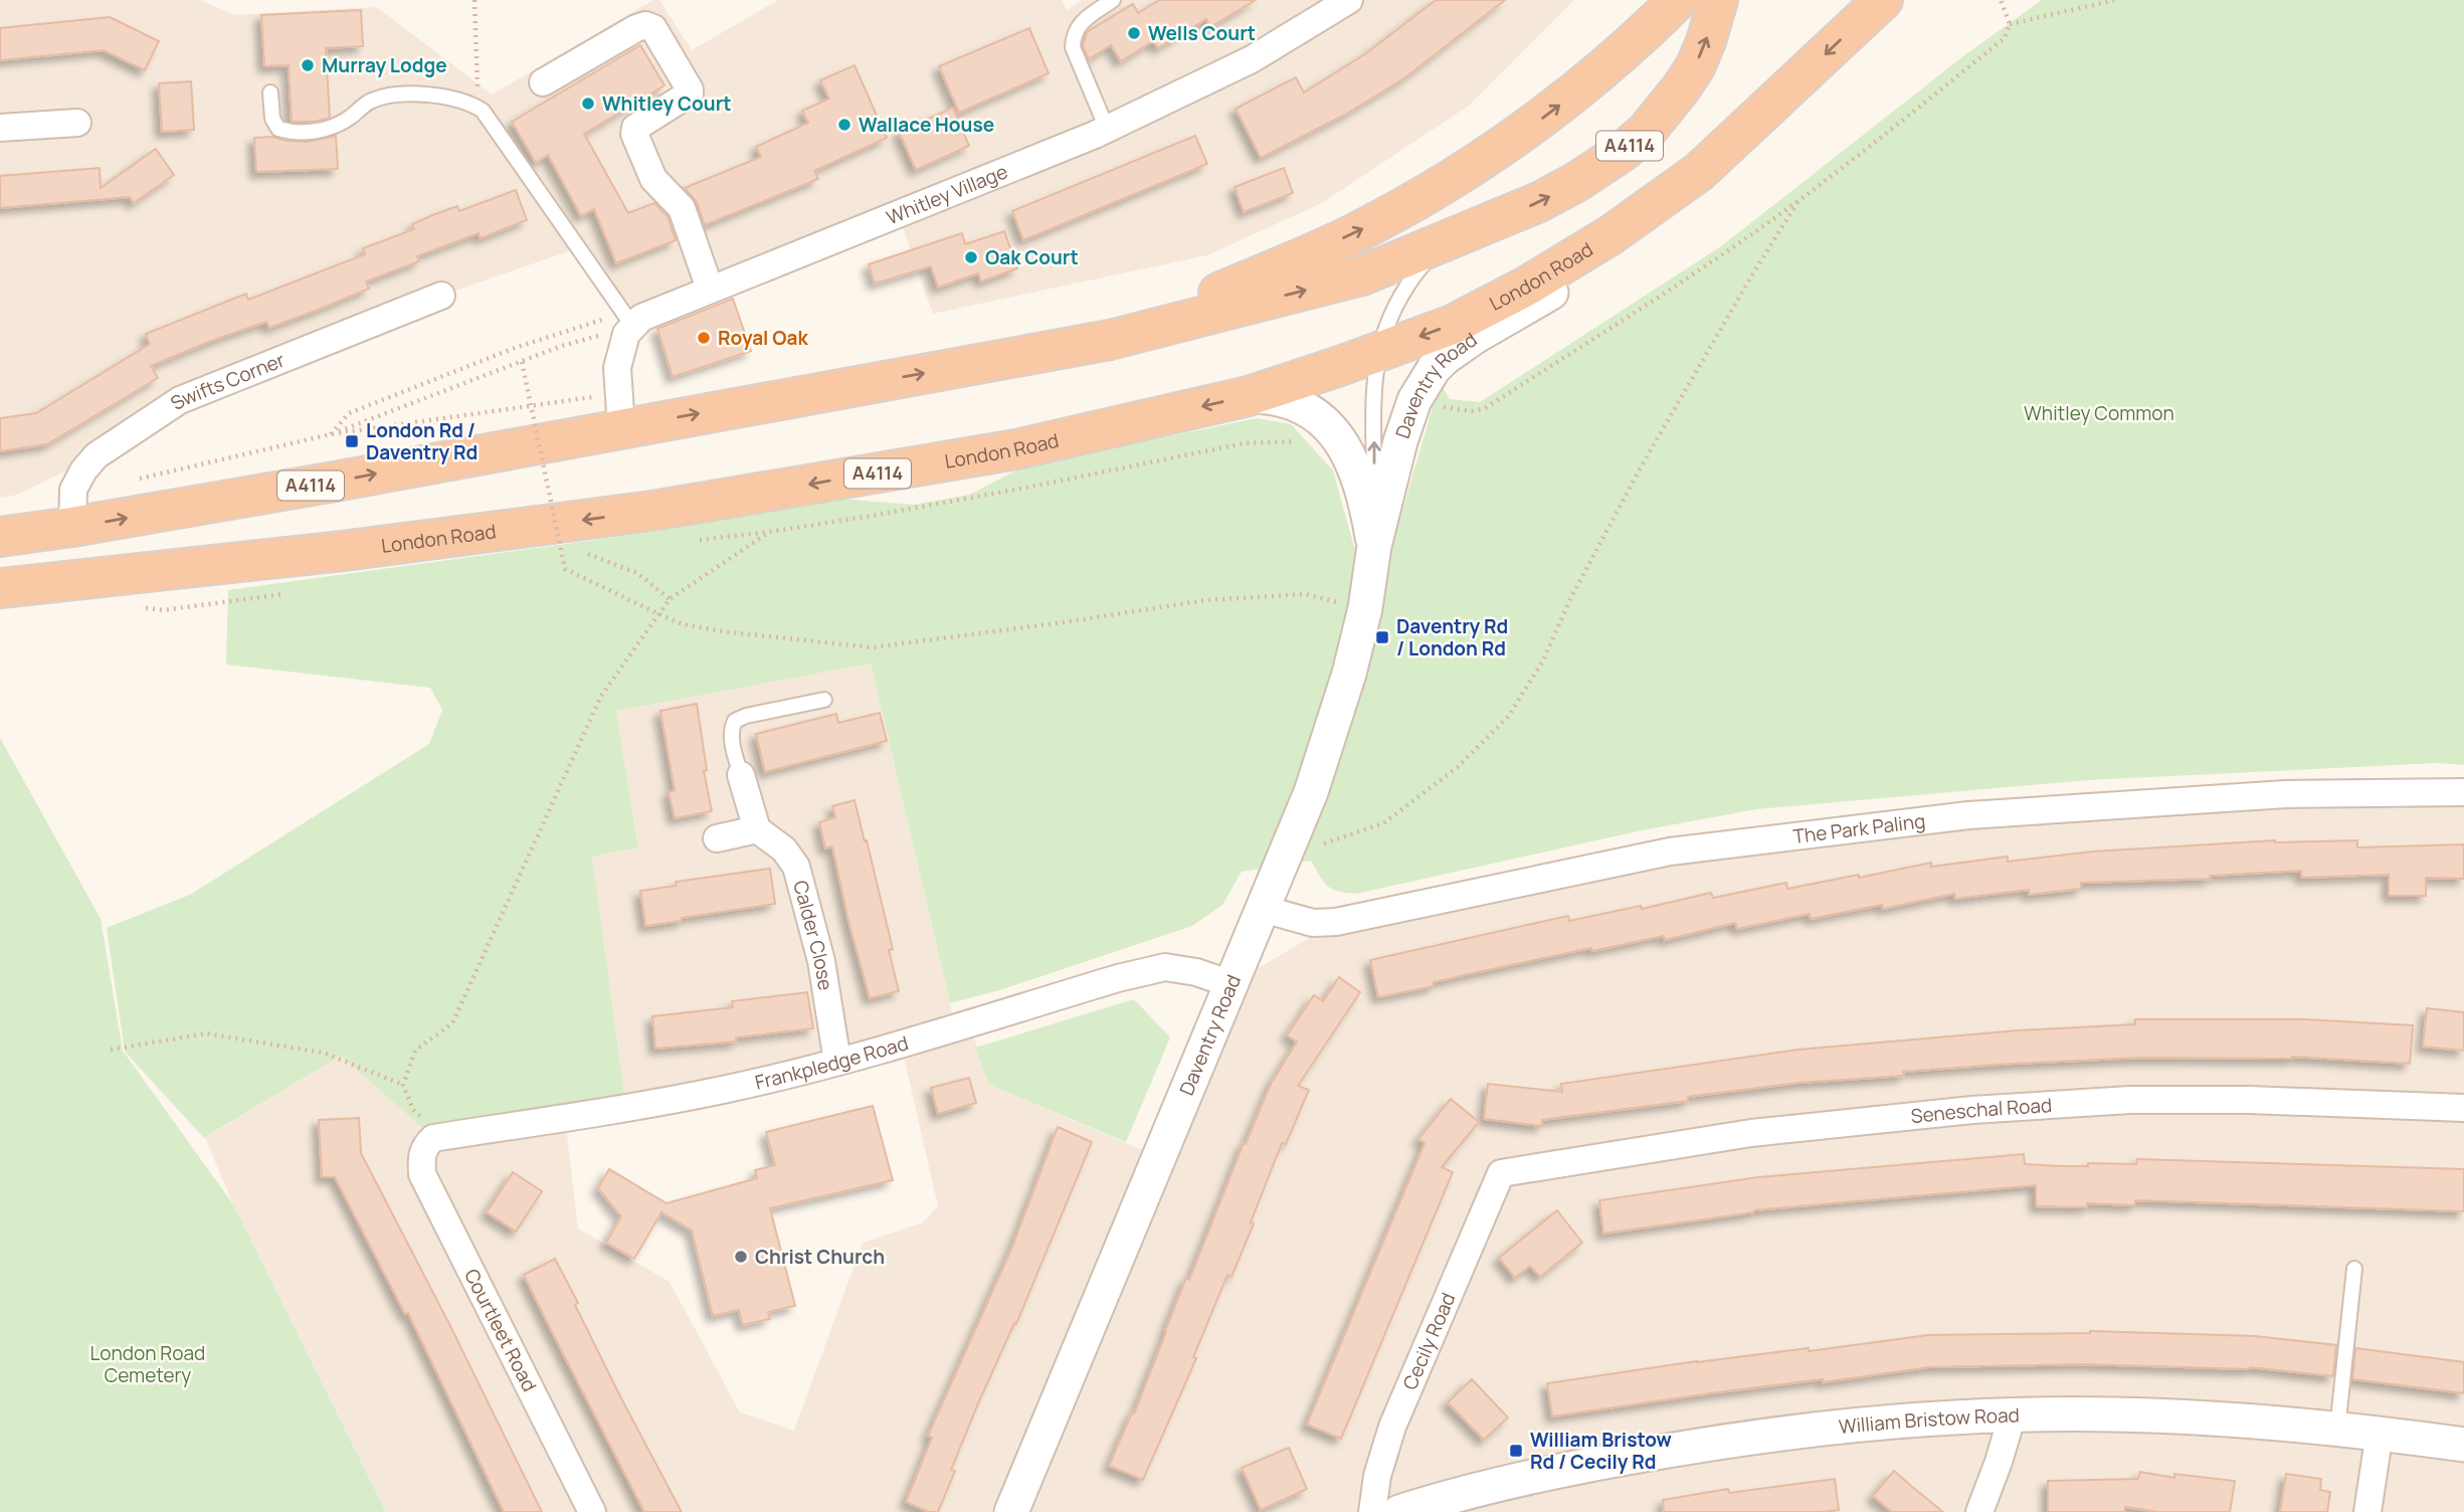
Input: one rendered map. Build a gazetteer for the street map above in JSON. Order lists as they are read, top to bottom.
{
  "streets": {
    "highway": ["A4114", "London Road"],
    "street": [
      "Whitley Village",
      "Swifts Corner",
      "Daventry Road",
      "The Park Paling",
      "Calder Close",
      "Frankpledge Road",
      "Seneschal Road",
      "Courtleet Road",
      "Cecily Road",
      "William Bristow Road"
    ]
  },
  "crossings": [
    ["A4114", "Swifts Corner"],
    ["London Road", "Daventry Road"],
    ["Daventry Road", "The Park Paling"],
    ["Daventry Road", "Frankpledge Road"],
    ["Calder Close", "Frankpledge Road"],
    ["Frankpledge Road", "Courtleet Road"],
    ["Seneschal Road", "Cecily Road"]
  ],
  "parks": ["Whitley Common", "London Road Cemetery"],
  "places": {
    "other": [
      "Wells Court",
      "Murray Lodge",
      "Whitley Court",
      "Wallace House",
      "Oak Court",
      "Royal Oak",
      "Christ Church"
    ],
    "transit": ["London Rd / Daventry Rd", "Daventry Rd / London Rd", "William Bristow Rd / Cecily Rd"]
  }
}
